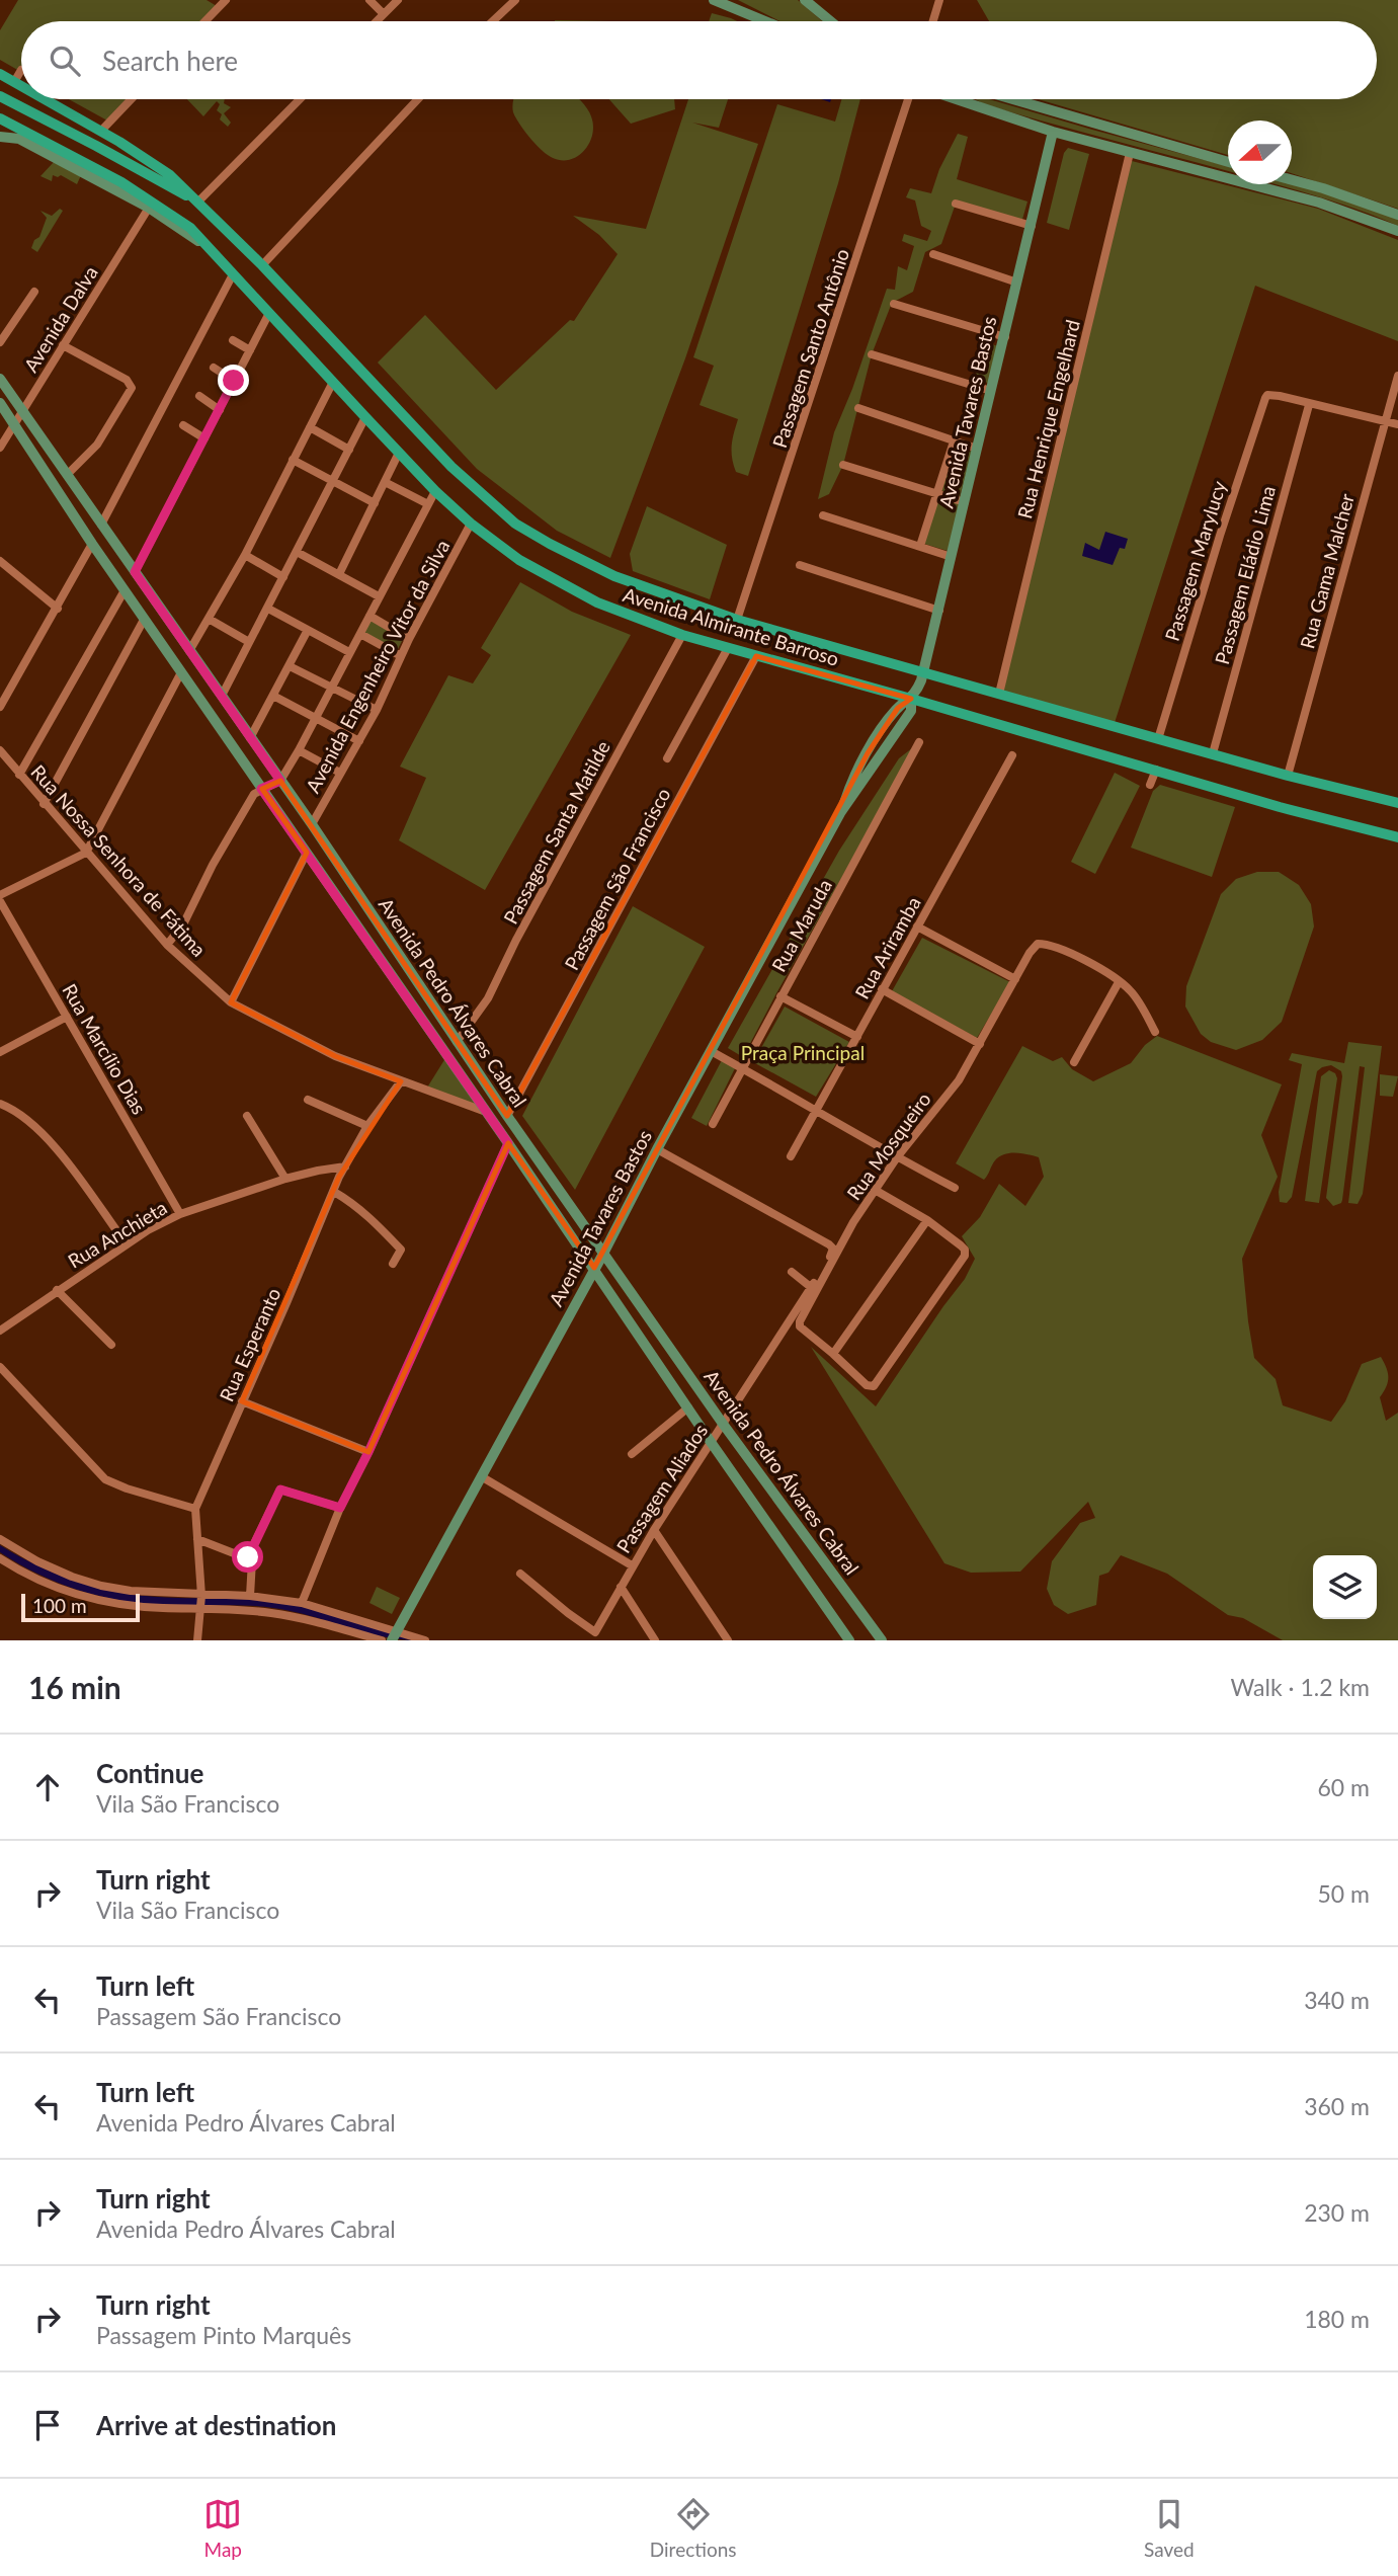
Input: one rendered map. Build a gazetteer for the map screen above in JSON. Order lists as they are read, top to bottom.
{
  "streets": {
    "highway": ["Avenida Almirante Barroso"],
    "main road": ["Avenida Tavares Bastos", "Avenida Pedro Álvares Cabral"],
    "street": [
      "Avenida Dalva",
      "Passagem Santo Antônio",
      "Rua Henrique Engelhard",
      "Passagem Marylucy",
      "Rua Gama Malcher",
      "Passagem Eládio Lima",
      "Avenida Engenheiro Vitor da Silva",
      "Passagem Santa Matilde",
      "Rua Nossa Senhora de Fátima",
      "Passagem São Francisco",
      "Rua Maruda",
      "Rua Ariramba",
      "Rua Marcílio Dias",
      "Rua Mosqueiro",
      "Rua Anchieta",
      "Rua Esperanto",
      "Passagem Aliados"
    ]
  },
  "crossings": [
    ["Avenida Dalva", "Avenida Pedro Álvares Cabral"],
    ["Passagem Santo Antônio", "Avenida Almirante Barroso"],
    ["Avenida Tavares Bastos", "Avenida Almirante Barroso"],
    ["Avenida Tavares Bastos", "Avenida Pedro Álvares Cabral"],
    ["Avenida Tavares Bastos", "Passagem Aliados"],
    ["Rua Henrique Engelhard", "Avenida Almirante Barroso"],
    ["Passagem Marylucy", "Passagem Eládio Lima"],
    ["Passagem Marylucy", "Avenida Almirante Barroso"],
    ["Rua Gama Malcher", "Avenida Almirante Barroso"],
    ["Passagem Eládio Lima", "Avenida Almirante Barroso"],
    ["Avenida Almirante Barroso", "Avenida Engenheiro Vitor da Silva"],
    ["Avenida Almirante Barroso", "Passagem Santa Matilde"],
    ["Avenida Almirante Barroso", "Passagem São Francisco"],
    ["Avenida Engenheiro Vitor da Silva", "Avenida Pedro Álvares Cabral"],
    ["Passagem Santa Matilde", "Avenida Pedro Álvares Cabral"],
    ["Rua Nossa Senhora de Fátima", "Avenida Pedro Álvares Cabral"],
    ["Rua Nossa Senhora de Fátima", "Rua Esperanto"],
    ["Passagem São Francisco", "Avenida Pedro Álvares Cabral"],
    ["Avenida Pedro Álvares Cabral", "Passagem Aliados"],
    ["Rua Marcílio Dias", "Rua Anchieta"],
    ["Rua Anchieta", "Rua Esperanto"]
  ],
  "parks": ["Praça Principal"],
  "scale_bar": "100 m",
  "north": "left",
  "page": {
    "search": "Search here",
    "scale": "100 m",
    "heading": ["16 min", "Walk · 1.2 km"],
    "list": [
      ["Continue", "Vila São Francisco", "60 m"],
      ["Turn right", "Vila São Francisco", "50 m"],
      ["Turn left", "Passagem São Francisco", "340 m"],
      ["Turn left", "Avenida Pedro Álvares Cabral", "360 m"],
      ["Turn right", "Avenida Pedro Álvares Cabral", "230 m"],
      ["Turn right", "Passagem Pinto Marquês", "180 m"],
      "Arrive at destination"
    ],
    "nav": ["Map", "Directions", "Saved"]
  }
}
